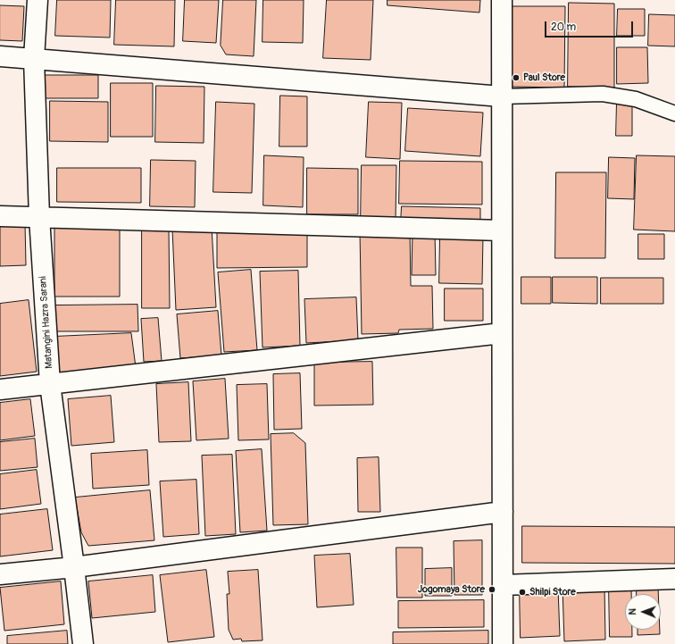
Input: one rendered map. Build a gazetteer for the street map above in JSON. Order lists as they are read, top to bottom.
{
  "streets": {
    "street": ["Matangini Hazra Sarani"]
  },
  "places": ["Paul Store", "Jogomaya Store", "Shilpi Store"],
  "scale_bar": "20 m",
  "north": "left"
}
